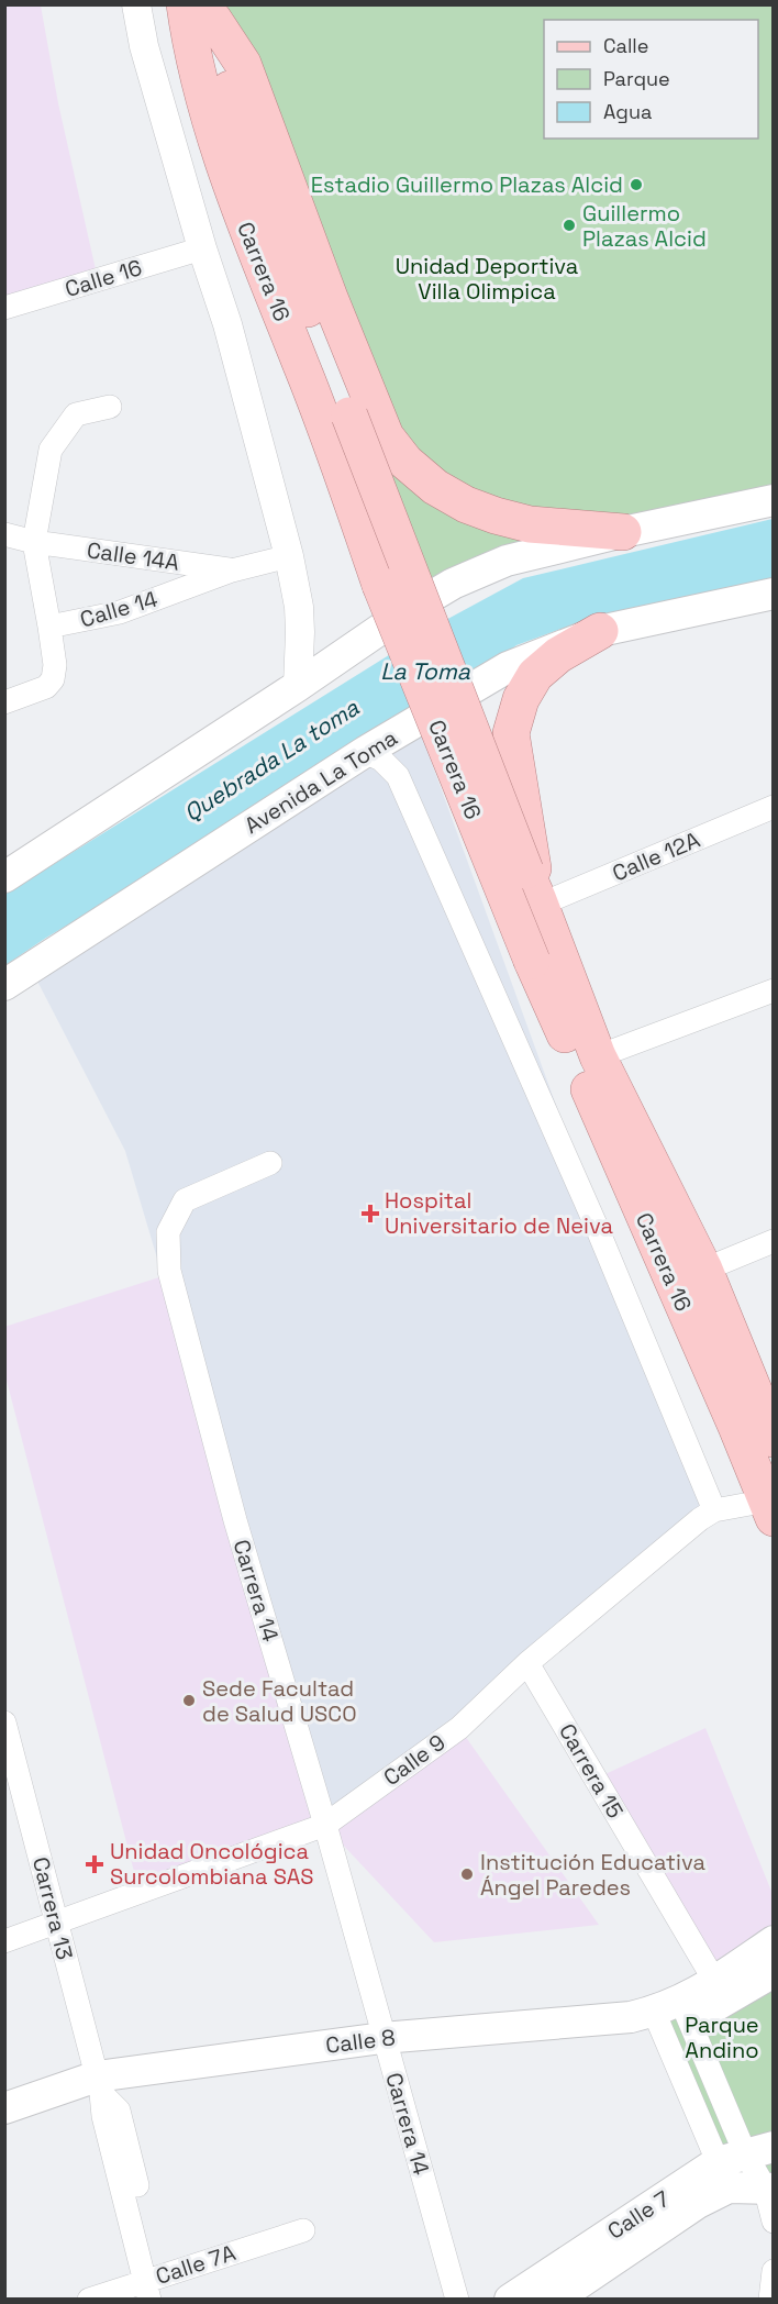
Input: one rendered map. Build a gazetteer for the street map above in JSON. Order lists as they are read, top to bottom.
{
  "streets": {
    "main road": [
      "Carrera 16",
      "Avenida La Toma",
      "Calle 8",
      "Calle 7"
    ],
    "street": [
      "Calle 16",
      "Calle 14A",
      "Calle 14",
      "Calle 12A",
      "Carrera 14",
      "Calle 9",
      "Carrera 15",
      "Carrera 13",
      "Calle 7A"
    ]
  },
  "crossings": [
    ["Carrera 16", "Calle 12A"],
    ["Carrera 16", "Calle 9"],
    ["Calle 14A", "Calle 14"],
    ["Carrera 14", "Calle 9"],
    ["Carrera 14", "Calle 8"],
    ["Calle 9", "Carrera 15"],
    ["Calle 9", "Carrera 13"],
    ["Carrera 15", "Calle 8"],
    ["Carrera 13", "Calle 8"],
    ["Carrera 13", "Calle 7A"]
  ],
  "water": ["La Toma", "Quebrada La toma"],
  "parks": ["Unidad Deportiva Villa Olimpica", "Parque Andino"],
  "places": {
    "other": [
      "Estadio Guillermo Plazas Alcid",
      "Guillermo Plazas Alcid",
      "Sede Facultad de Salud USCO",
      "Institución Educativa Ángel Paredes"
    ],
    "health": ["Hospital Universitario de Neiva", "Unidad Oncológica Surcolombiana SAS"]
  },
  "legend": ["Calle", "Parque", "Agua"]
}
